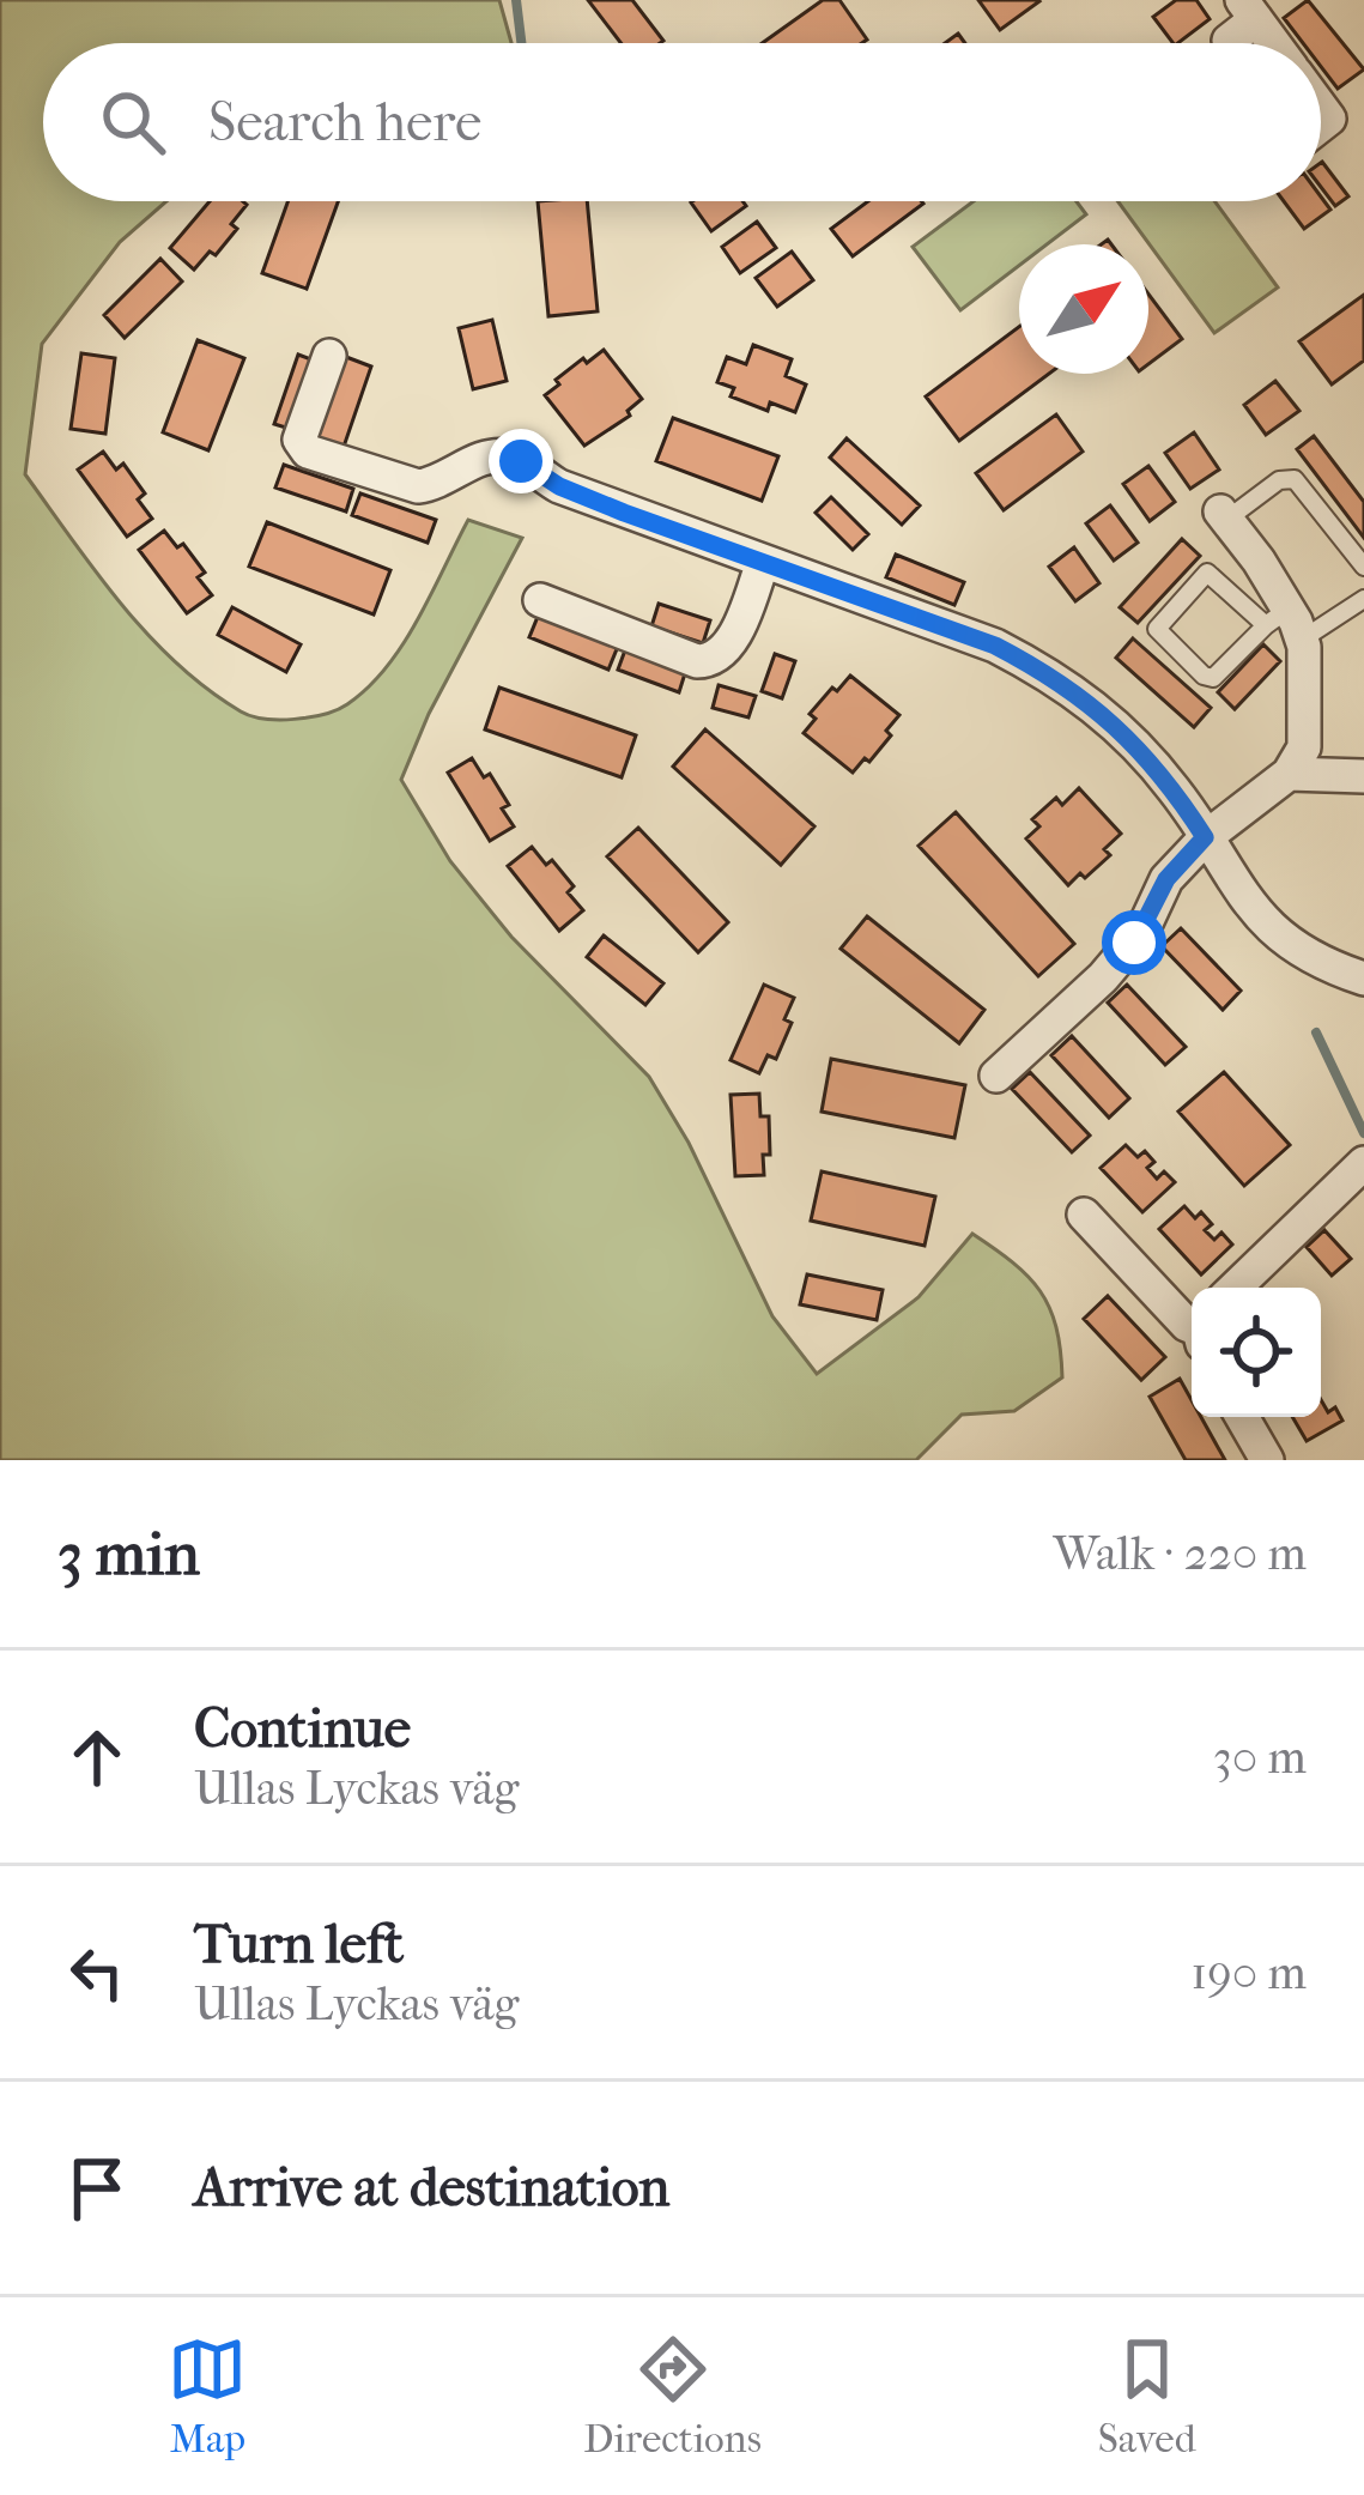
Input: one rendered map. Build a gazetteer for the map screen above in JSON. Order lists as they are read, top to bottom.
{
  "north": "top right",
  "page": {
    "search": "Search here",
    "heading": ["3 min", "Walk · 220 m"],
    "list": [
      ["Continue", "Ullas Lyckas väg", "30 m"],
      ["Turn left", "Ullas Lyckas väg", "190 m"],
      "Arrive at destination"
    ],
    "nav": ["Map", "Directions", "Saved"]
  }
}
